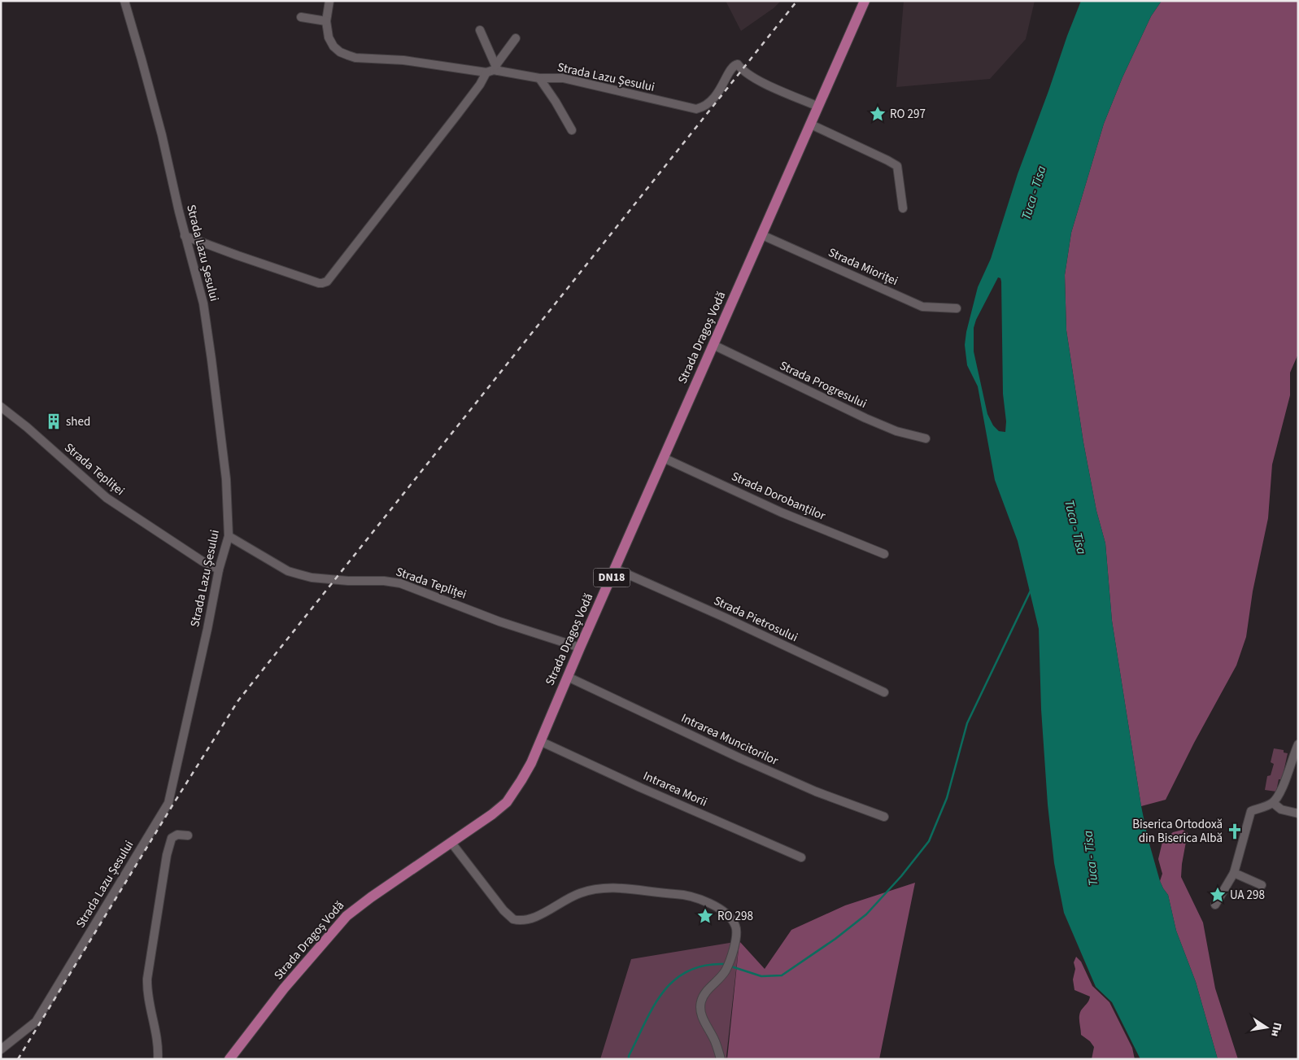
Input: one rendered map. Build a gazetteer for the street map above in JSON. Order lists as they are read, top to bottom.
{
  "streets": {
    "main road": ["Strada Dragoș Vodă", "DN18"],
    "street": [
      "Strada Lazu Șesului",
      "Strada Mioriței",
      "Strada Progresului",
      "Strada Tepliței",
      "Strada Dorobanților",
      "Strada Pietrosului",
      "Intrarea Muncitorilor",
      "Intrarea Morii"
    ]
  },
  "crossings": [
    ["Strada Lazu Șesului", "Strada Dragoș Vodă"],
    ["Strada Lazu Șesului", "Strada Tepliței"],
    ["Strada Mioriței", "Strada Dragoș Vodă"],
    ["Strada Dragoș Vodă", "Strada Progresului"],
    ["Strada Dragoș Vodă", "Strada Tepliței"],
    ["Strada Dragoș Vodă", "Strada Dorobanților"],
    ["Strada Dragoș Vodă", "Strada Pietrosului"],
    ["Strada Dragoș Vodă", "Intrarea Muncitorilor"],
    ["Strada Dragoș Vodă", "Intrarea Morii"]
  ],
  "water": ["Тиса - Tisa"],
  "places": {
    "place": ["RO 297", "UA 298", "RO 298"],
    "building": ["shed"],
    "church": ["Biserica Ortodoxă din Biserica Albă"]
  },
  "north": "right"
}
